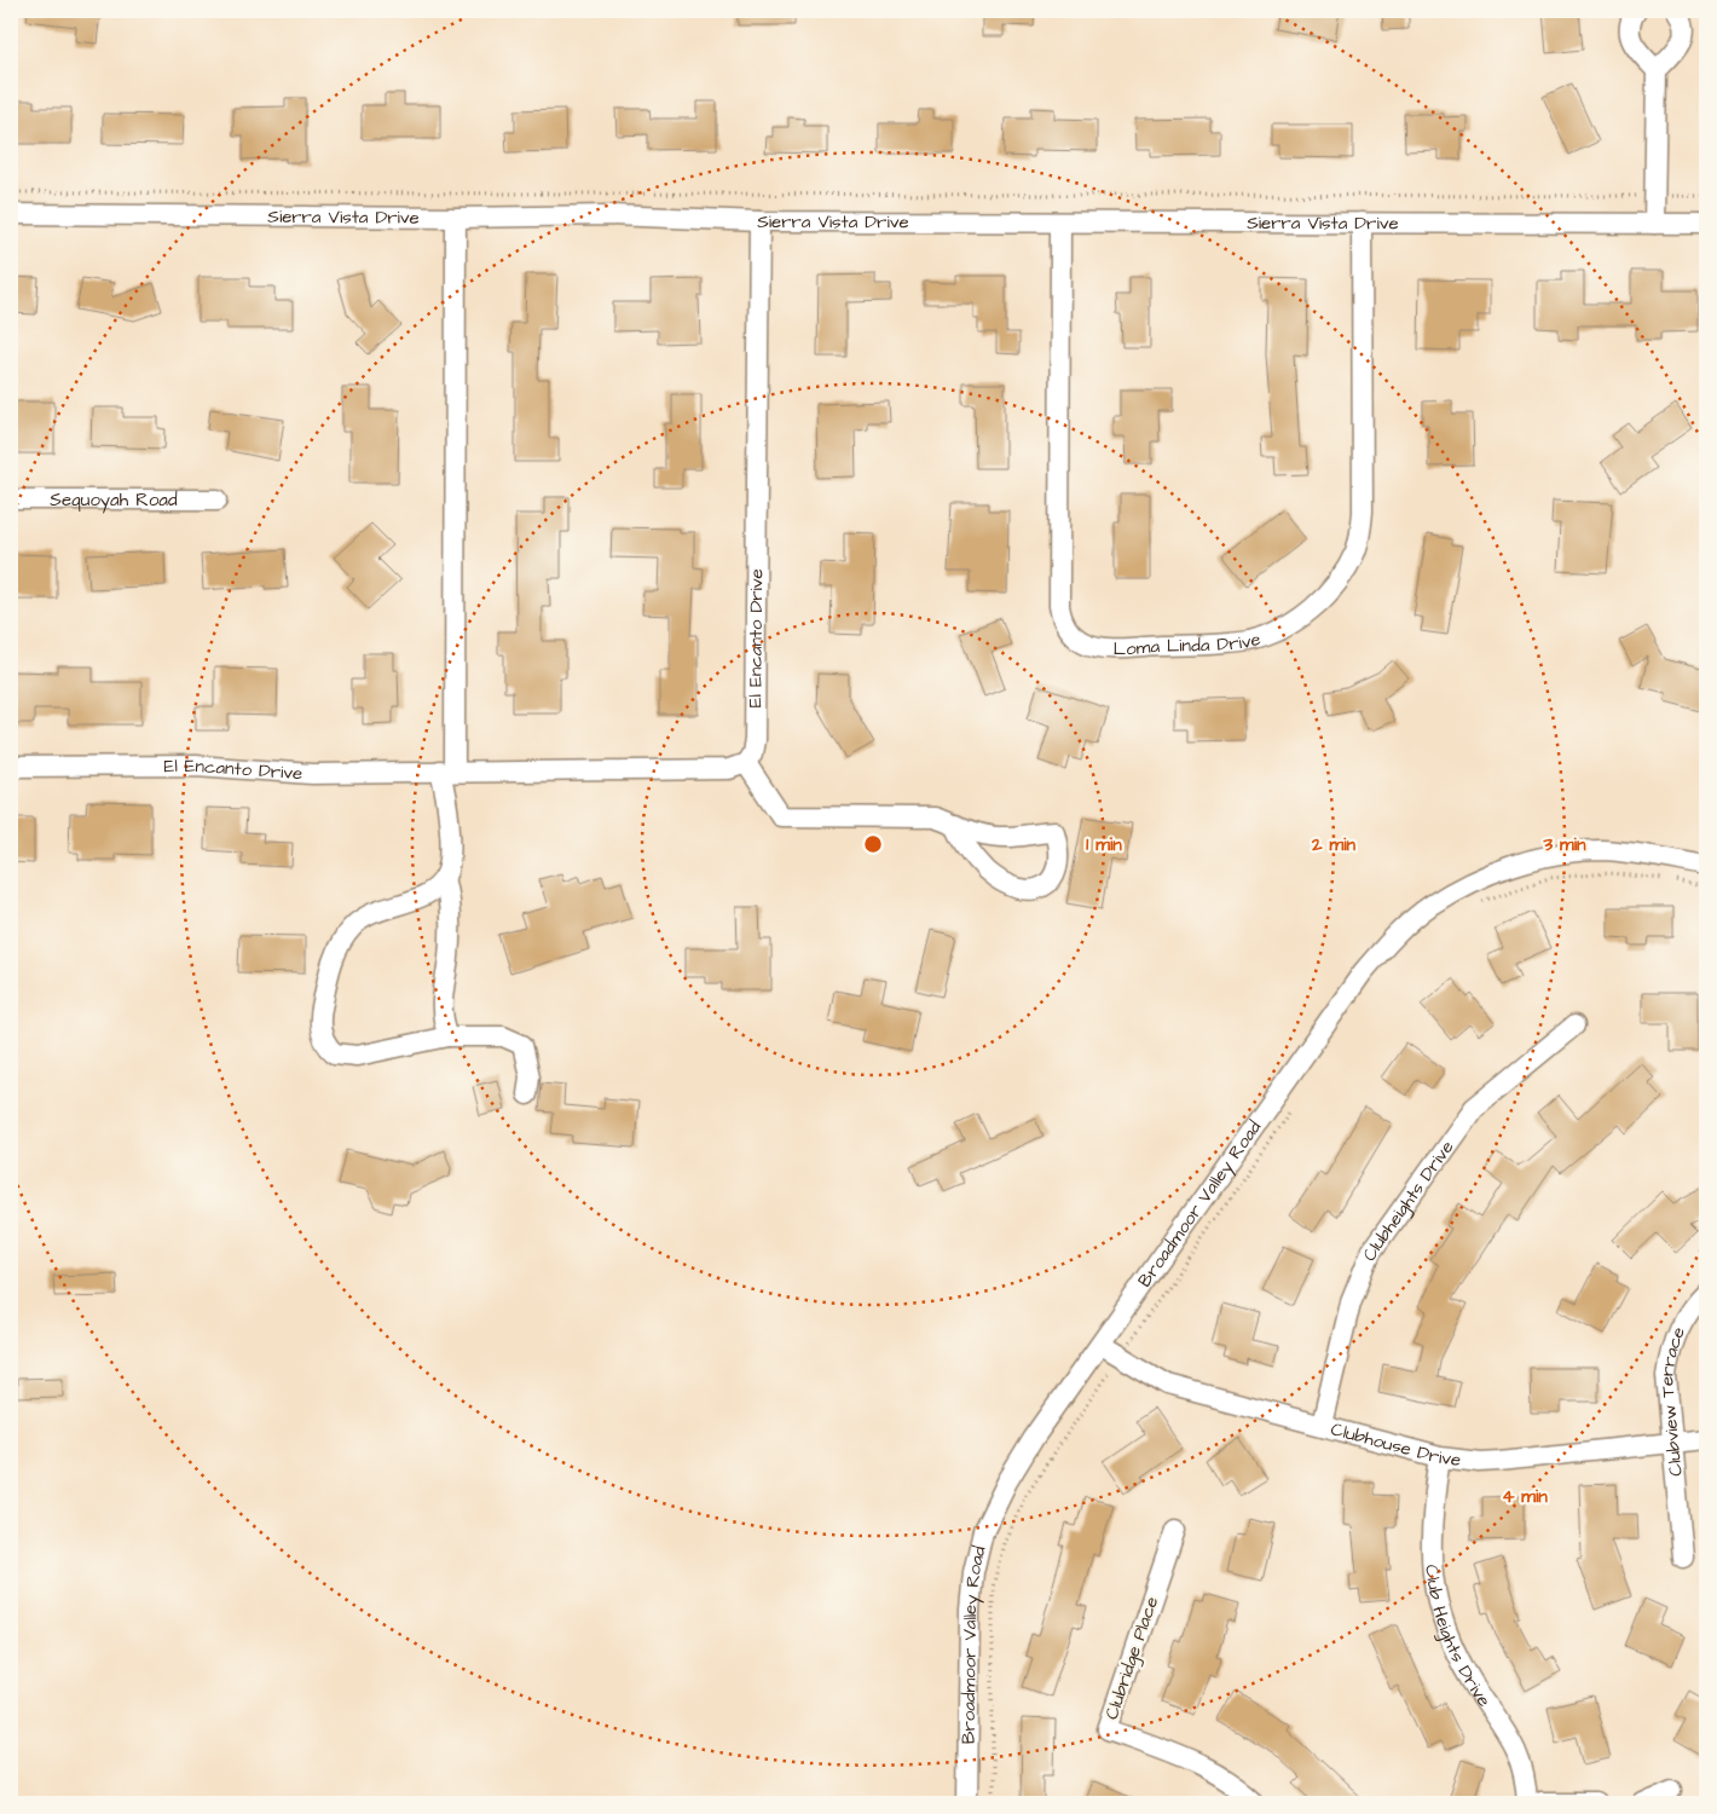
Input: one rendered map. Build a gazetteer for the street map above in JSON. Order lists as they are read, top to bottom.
{
  "streets": {
    "street": [
      "Sierra Vista Drive",
      "Sequoyah Road",
      "El Encanto Drive",
      "Loma Linda Drive",
      "Clubheights Drive",
      "Broadmoor Valley Road",
      "Clubview Terrace",
      "Clubhouse Drive",
      "Club Heights Drive",
      "Clubridge Place"
    ]
  },
  "crossings": [
    ["Sierra Vista Drive", "El Encanto Drive"],
    ["Sierra Vista Drive", "Loma Linda Drive"],
    ["Clubheights Drive", "Clubhouse Drive"],
    ["Broadmoor Valley Road", "Clubhouse Drive"],
    ["Clubview Terrace", "Clubhouse Drive"],
    ["Clubhouse Drive", "Club Heights Drive"]
  ],
  "rings": [
    "1 min",
    "2 min",
    "3 min",
    "4 min"
  ]
}
